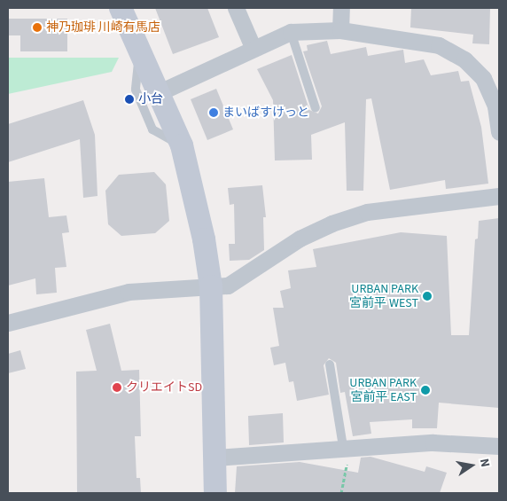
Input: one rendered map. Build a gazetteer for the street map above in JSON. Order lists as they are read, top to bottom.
{
  "places": [
    "神乃珈琲 川崎有馬店",
    "小台",
    "まいばすけっと",
    "URBAN PARK 宮前平 WEST",
    "クリエイトSD",
    "URBAN PARK 宮前平 EAST"
  ],
  "north": "right"
}
